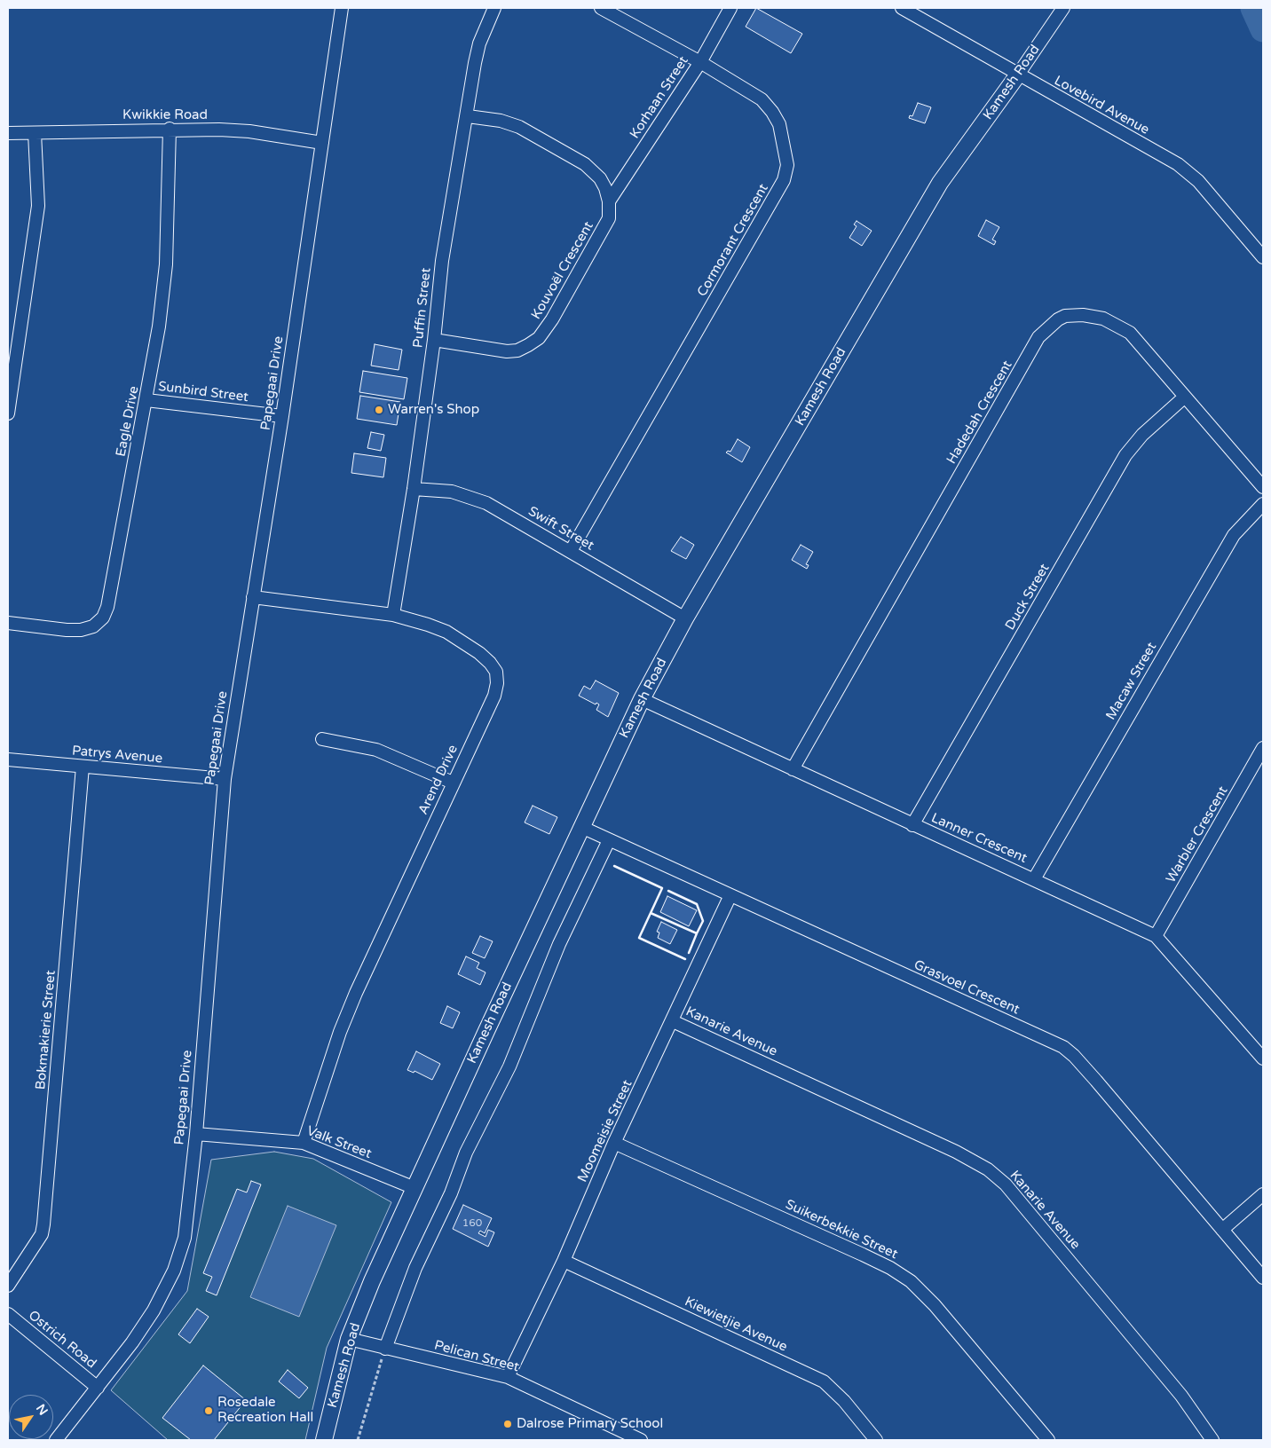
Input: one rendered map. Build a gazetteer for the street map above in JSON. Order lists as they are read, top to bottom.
{
  "streets": {
    "street": [
      "Kamesh Road",
      "Korhaan Street",
      "Lovebird Avenue",
      "Kwikkie Road",
      "Cormorant Crescent",
      "Kouvoël Crescent",
      "Puffin Street",
      "Papegaai Drive",
      "Sunbird Street",
      "Hadedah Crescent",
      "Eagle Drive",
      "Swift Street",
      "Duck Street",
      "Macaw Street",
      "Patrys Avenue",
      "Arend Drive",
      "Warbler Crescent",
      "Lanner Crescent",
      "Grasvoel Crescent",
      "Bokmakierie Street",
      "Kanarie Avenue",
      "Moomeisie Street",
      "Valk Street",
      "Suikerbekkie Street",
      "Kiewietjie Avenue",
      "Ostrich Road",
      "Pelican Street"
    ]
  },
  "crossings": [
    ["Kamesh Road", "Lovebird Avenue"],
    ["Kamesh Road", "Swift Street"],
    ["Kamesh Road", "Lanner Crescent"],
    ["Kamesh Road", "Grasvoel Crescent"],
    ["Kamesh Road", "Valk Street"],
    ["Kamesh Road", "Pelican Street"],
    ["Korhaan Street", "Cormorant Crescent"],
    ["Korhaan Street", "Kouvoël Crescent"],
    ["Kwikkie Road", "Papegaai Drive"],
    ["Kwikkie Road", "Eagle Drive"],
    ["Cormorant Crescent", "Swift Street"],
    ["Kouvoël Crescent", "Puffin Street"],
    ["Puffin Street", "Swift Street"],
    ["Puffin Street", "Arend Drive"],
    ["Papegaai Drive", "Sunbird Street"],
    ["Papegaai Drive", "Patrys Avenue"],
    ["Papegaai Drive", "Arend Drive"],
    ["Papegaai Drive", "Valk Street"],
    ["Papegaai Drive", "Ostrich Road"],
    ["Sunbird Street", "Eagle Drive"],
    ["Hadedah Crescent", "Duck Street"],
    ["Hadedah Crescent", "Lanner Crescent"],
    ["Duck Street", "Lanner Crescent"],
    ["Macaw Street", "Lanner Crescent"],
    ["Patrys Avenue", "Bokmakierie Street"],
    ["Arend Drive", "Valk Street"],
    ["Warbler Crescent", "Lanner Crescent"],
    ["Grasvoel Crescent", "Moomeisie Street"],
    ["Kanarie Avenue", "Moomeisie Street"],
    ["Moomeisie Street", "Suikerbekkie Street"],
    ["Moomeisie Street", "Kiewietjie Avenue"],
    ["Moomeisie Street", "Pelican Street"]
  ],
  "places": ["Warren's Shop", "Rosedale Recreation Hall", "Dalrose Primary School"],
  "house_numbers": ["160"],
  "north": "top right"
}
